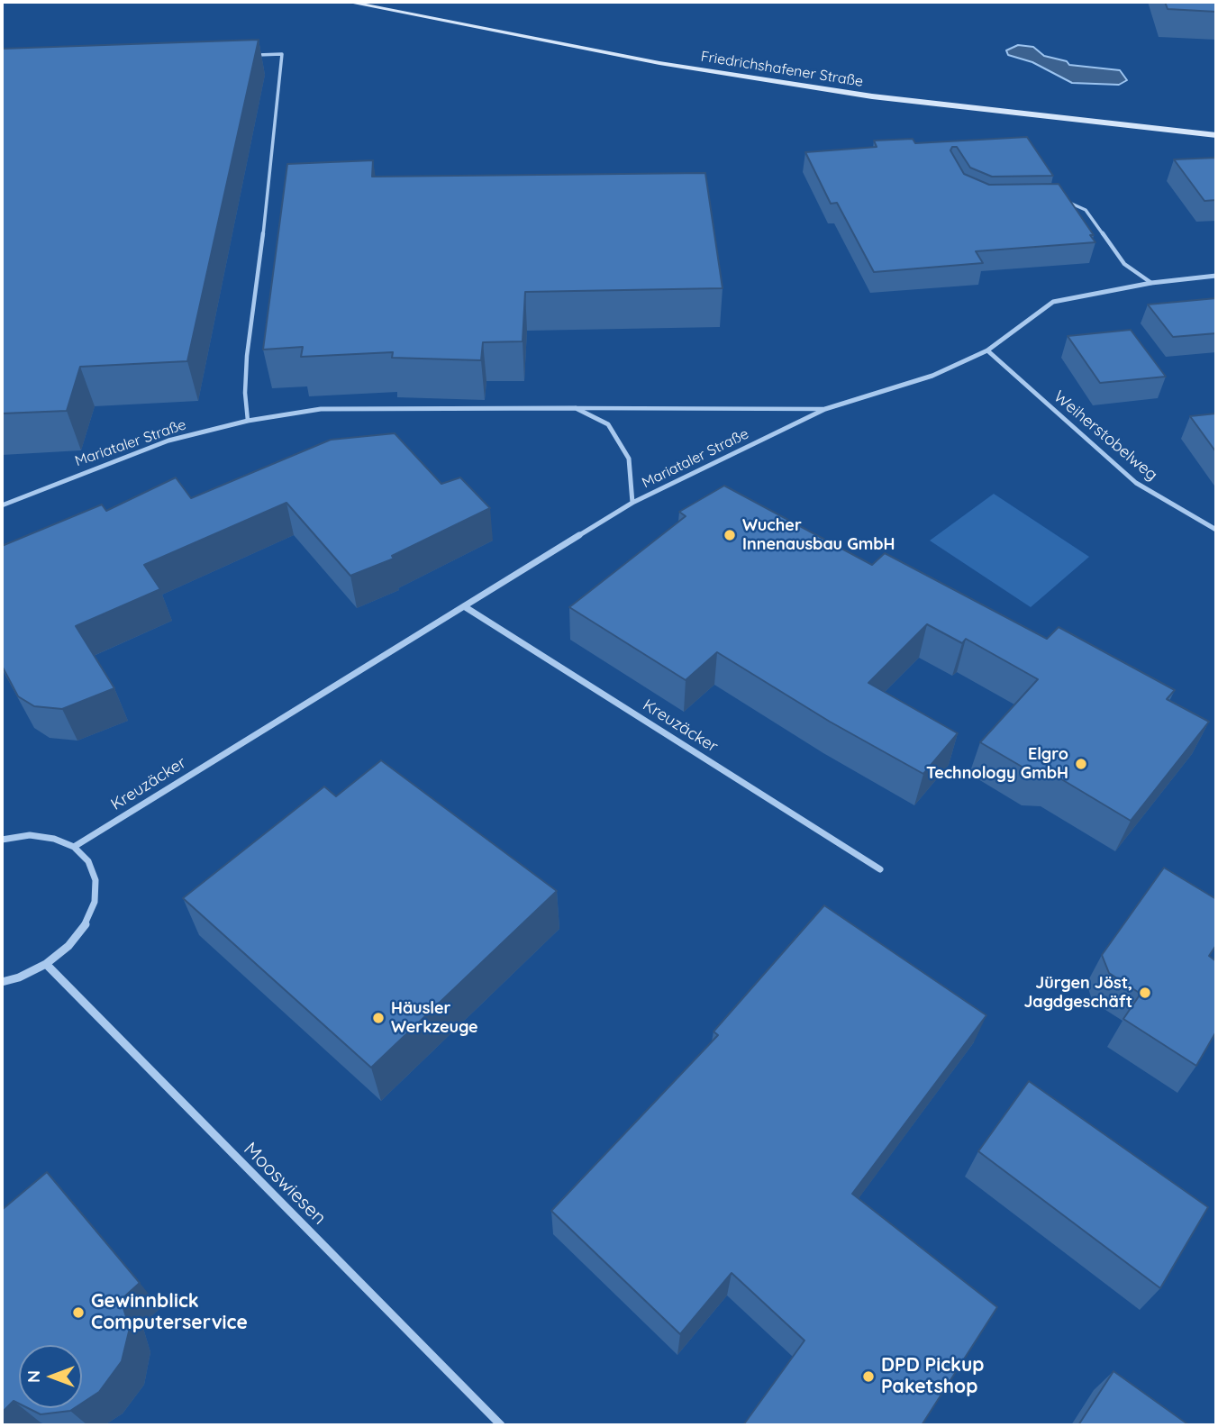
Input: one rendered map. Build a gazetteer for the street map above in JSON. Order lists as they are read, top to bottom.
{
  "streets": {
    "main road": ["Friedrichshafener Straße"],
    "street": [
      "Weiherstobelweg",
      "Mariataler Straße",
      "Kreuzäcker",
      "Mooswiesen"
    ]
  },
  "crossings": [
    ["Weiherstobelweg", "Mariataler Straße"],
    ["Mariataler Straße", "Kreuzäcker"]
  ],
  "places": [
    "Wucher Innenausbau GmbH",
    "Elgro Technology GmbH",
    "Jürgen Jöst, Jagdgeschäft",
    "Häusler Werkzeuge",
    "Gewinnblick Computerservice",
    "DPD Pickup Paketshop"
  ],
  "north": "left"
}
